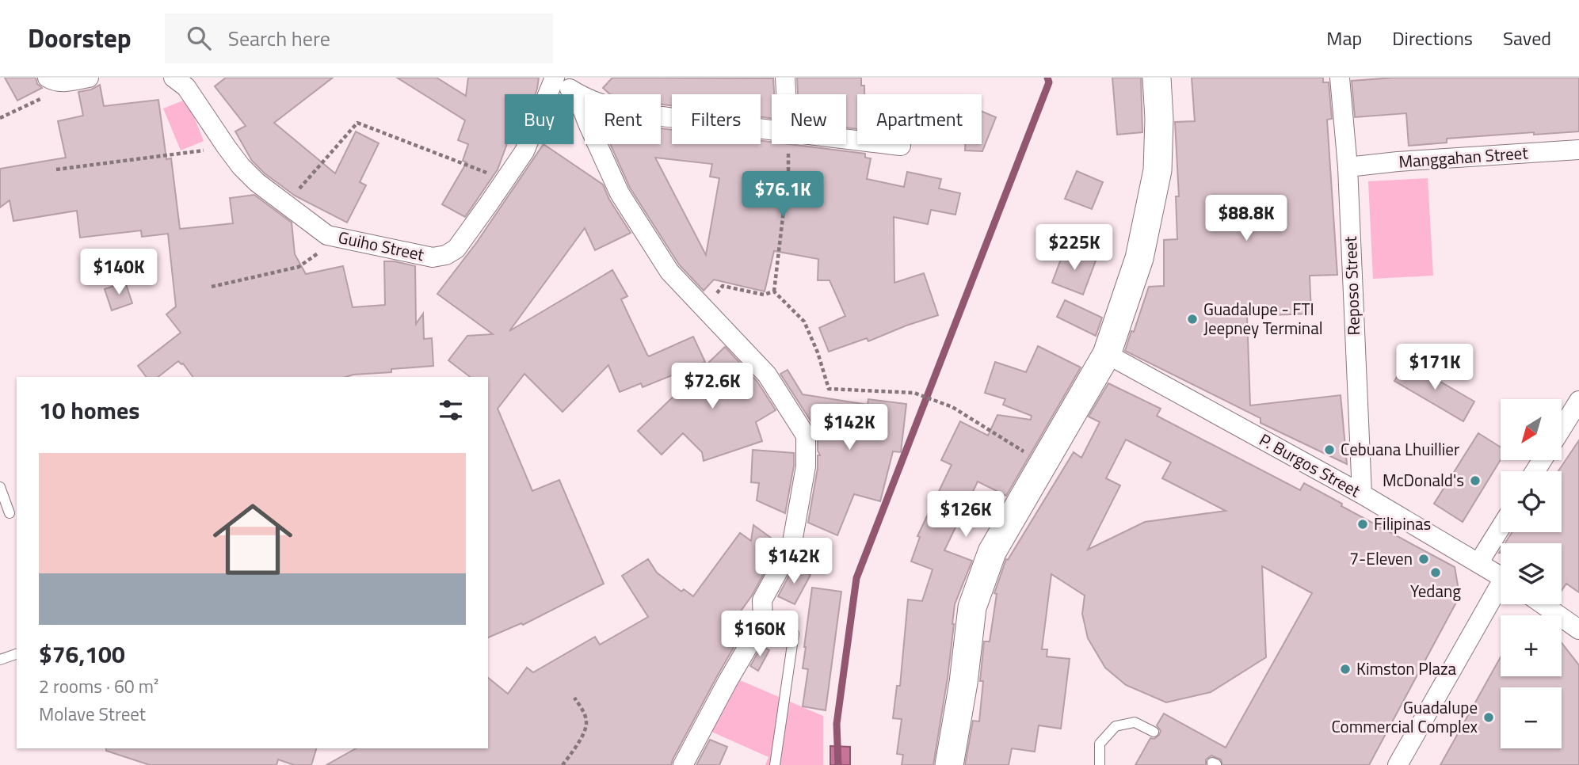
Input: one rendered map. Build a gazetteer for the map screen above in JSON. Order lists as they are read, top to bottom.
{
  "streets": {
    "street": [
      "Manggahan Street",
      "Guiho Street",
      "Reposo Street",
      "P. Burgos Street"
    ]
  },
  "crossings": [
    ["Manggahan Street", "Reposo Street"],
    ["Reposo Street", "P. Burgos Street"]
  ],
  "places": [
    "Guadalupe - FTI Jeepney Terminal",
    "Cebuana Lhuillier",
    "McDonald's",
    "Filipinas",
    "7-Eleven",
    "Yedang",
    "Kimston Plaza",
    "Guadalupe Commercial Complex"
  ],
  "north": "bottom left",
  "page": {
    "header": "Doorstep",
    "search": "Search here",
    "nav": ["Map", "Directions", "Saved"],
    "chip": [
      "Buy",
      "Rent",
      "Filters",
      "New",
      "Apartment"
    ],
    "price": [
      "$76.1K",
      "$88.8K",
      "$225K",
      "$140K",
      "$171K",
      "$72.6K",
      "$142K",
      "$126K",
      "$142K",
      "$160K"
    ],
    "heading": "10 homes",
    "map_buttons": ["+", "−"],
    "list": [
      {
        "name": "$76,100",
        "note": "2 rooms · 60 m² · Molave Street"
      }
    ]
  }
}
